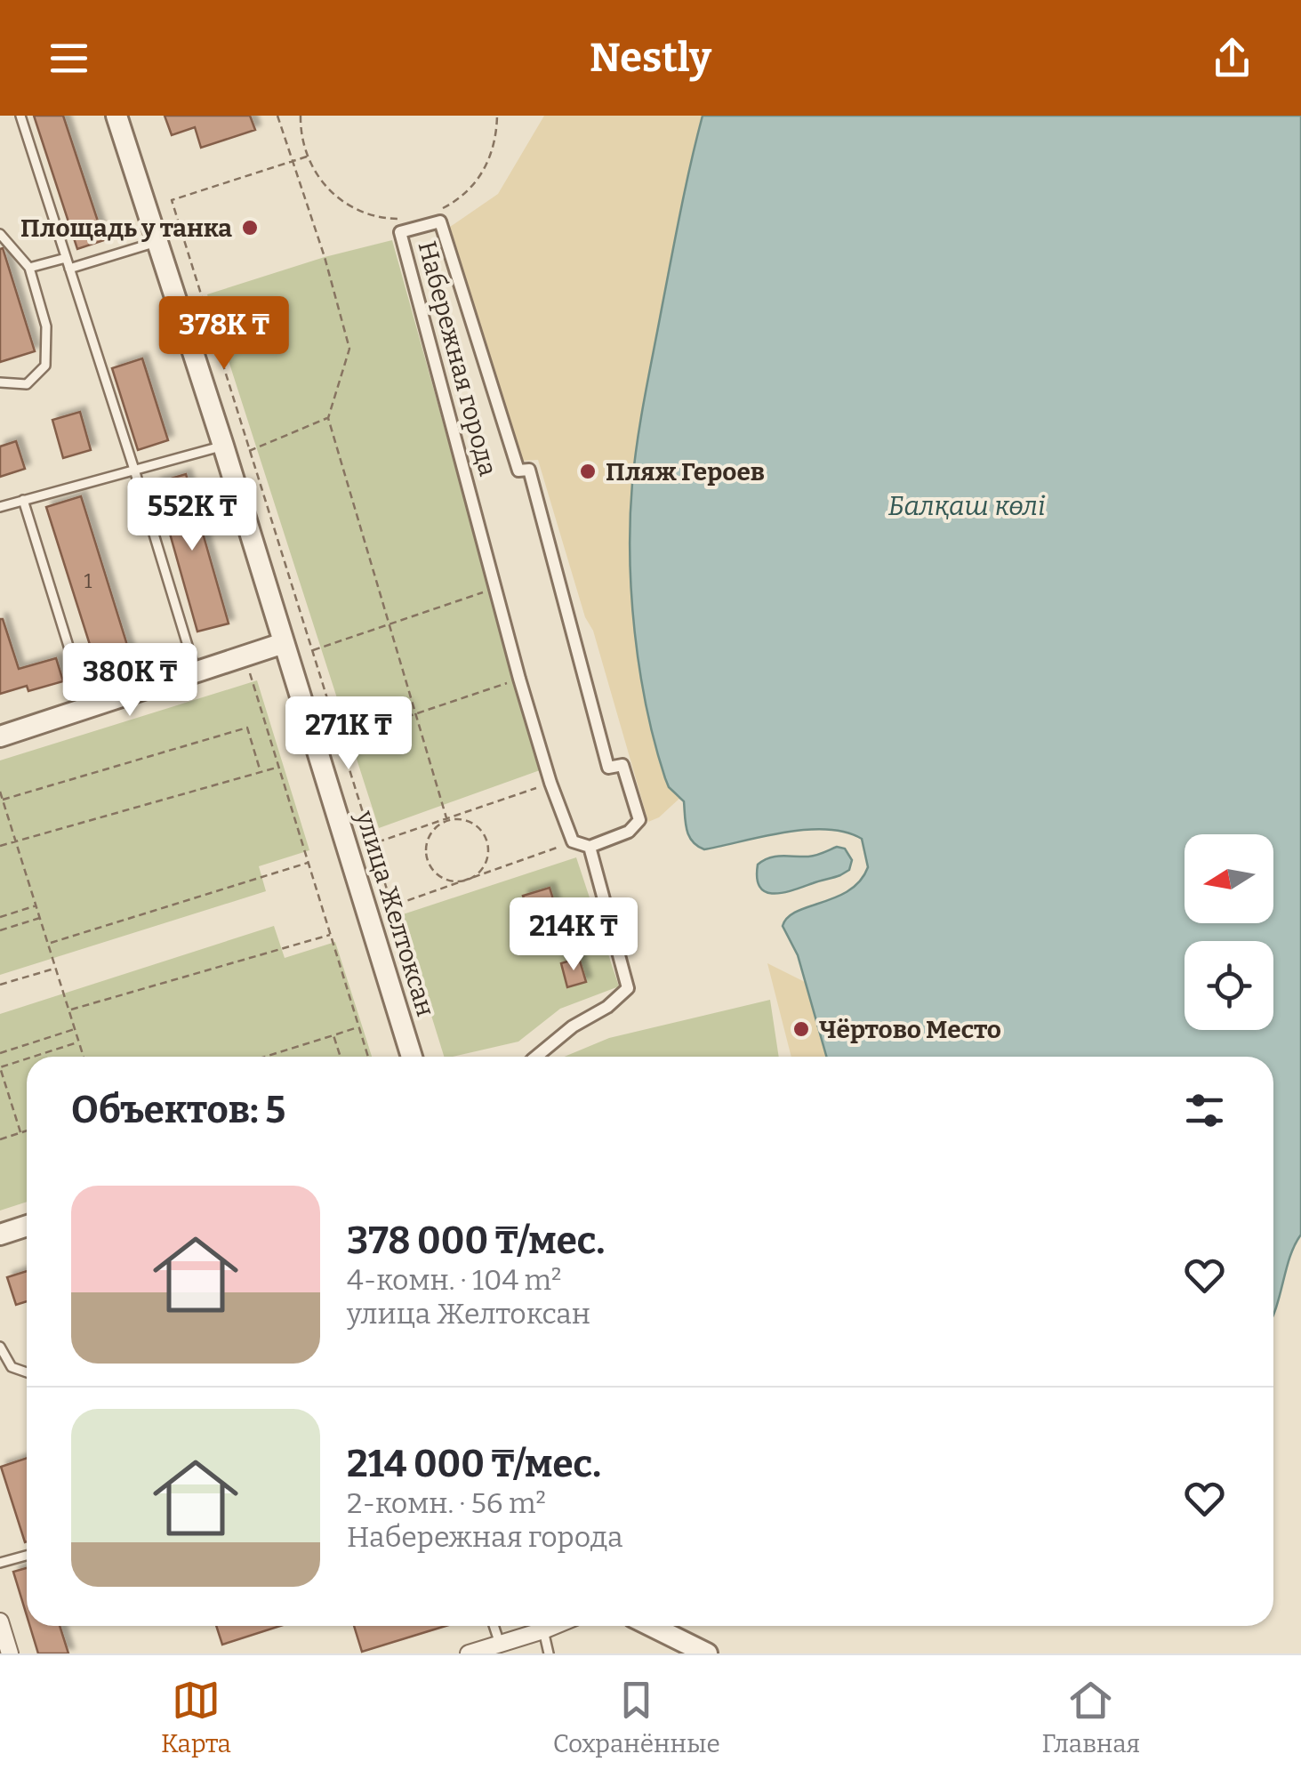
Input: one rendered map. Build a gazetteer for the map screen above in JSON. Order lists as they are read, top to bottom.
{
  "streets": {
    "street": ["Набережная города", "улица Желтоксан"]
  },
  "water": ["Балқаш көлі"],
  "places": ["Площадь у танка", "Пляж Героев", "Чёртово Место"],
  "house_numbers": ["1"],
  "north": "left",
  "page": {
    "header": "Nestly",
    "price": [
      "378K ₸",
      "552K ₸",
      "380K ₸",
      "271K ₸",
      "214K ₸"
    ],
    "heading": "Объектов: 5",
    "list": [
      {
        "name": "378 000 ₸/мес.",
        "note": "4-комн. · 104 m² · улица Желтоксан"
      },
      {
        "name": "214 000 ₸/мес.",
        "note": "2-комн. · 56 m² · Набережная города"
      }
    ],
    "tabs": ["Карта", "Сохранённые", "Главная"]
  }
}
